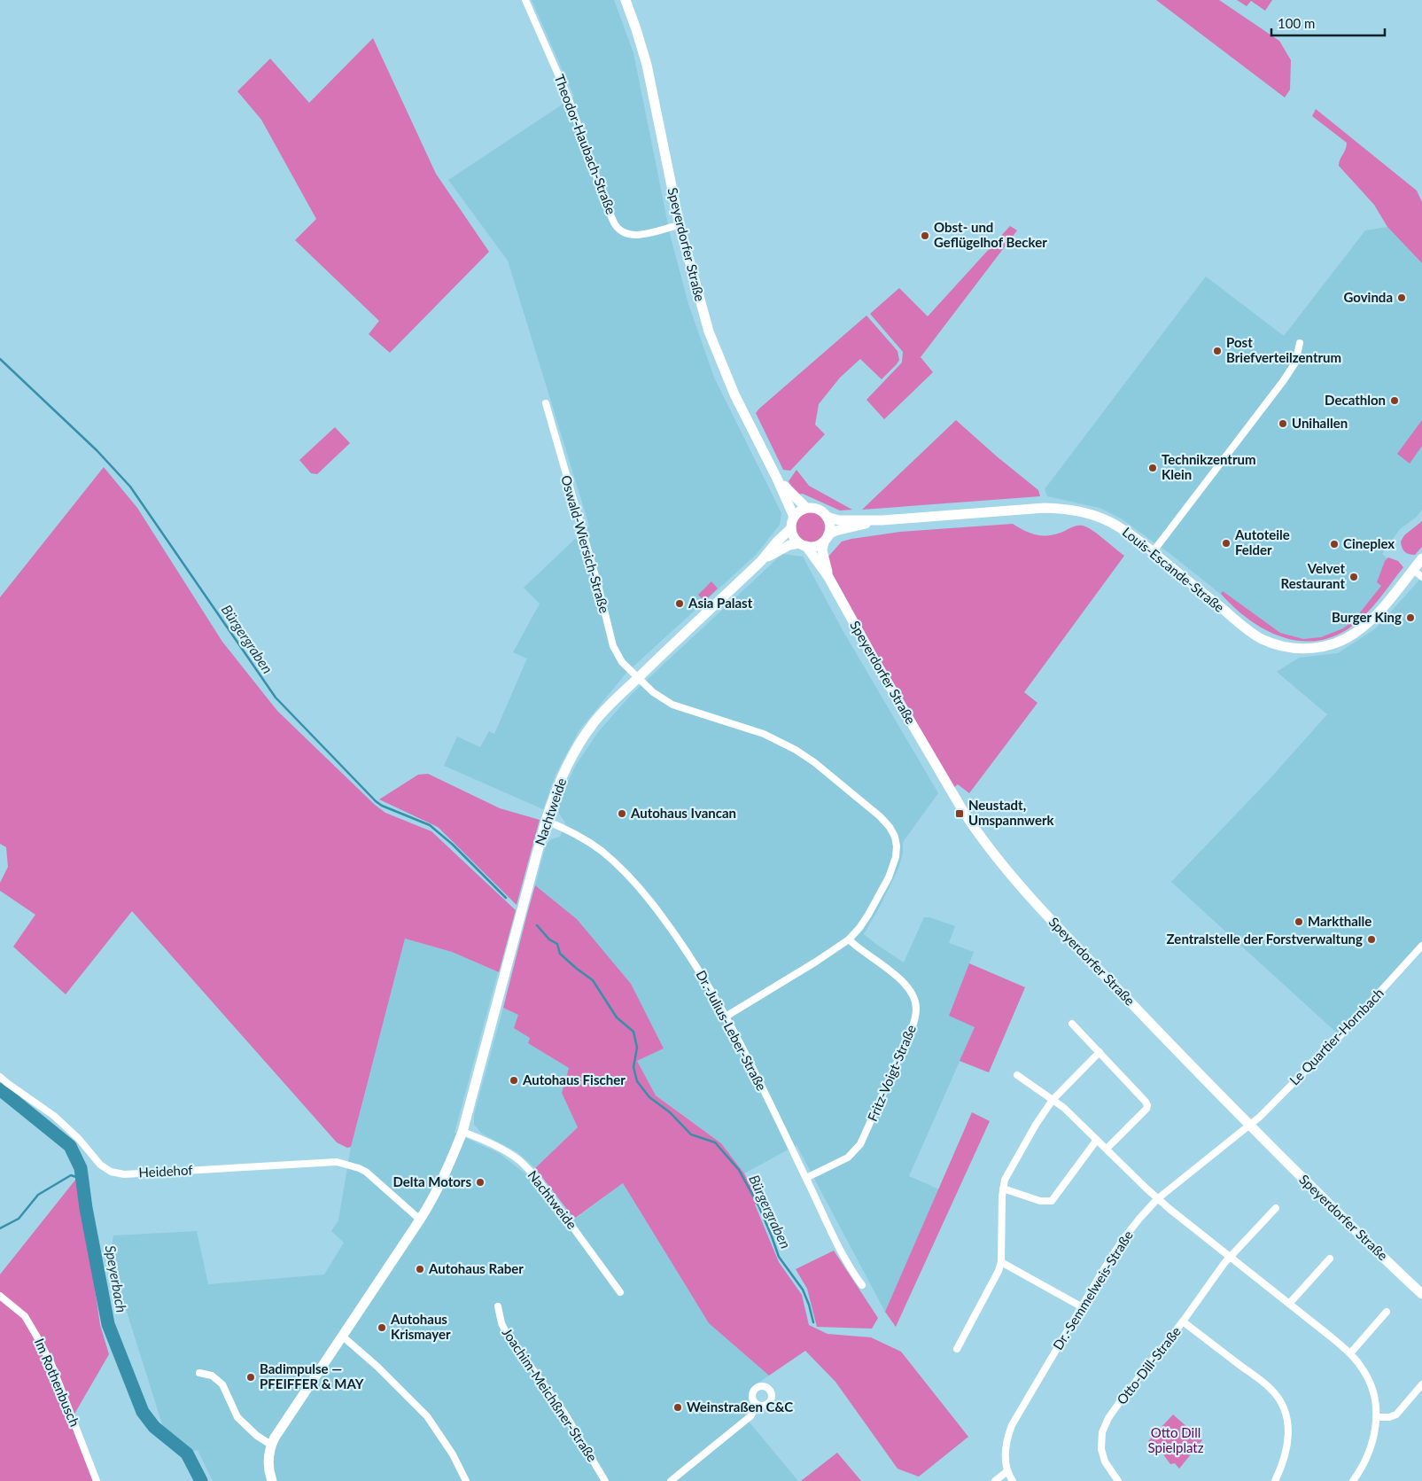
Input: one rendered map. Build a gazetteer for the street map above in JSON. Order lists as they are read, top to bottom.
{
  "streets": {
    "street": [
      "Theodor-Haubach-Straße",
      "Speyerdorfer Straße",
      "Oswald-Wiersich-Straße",
      "Louis-Escande-Straße",
      "Nachtweide",
      "Dr.-Julius-Leber-Straße",
      "Le Quartier-Hornbach",
      "Fritz-Voigt-Straße",
      "Heidehof",
      "Dr.-Semmelweis-Straße",
      "Otto-Dill-Straße",
      "Im Rothenbusch",
      "Joachim-Meichßner-Straße"
    ]
  },
  "crossings": [
    ["Theodor-Haubach-Straße", "Speyerdorfer Straße"],
    ["Speyerdorfer Straße", "Louis-Escande-Straße"],
    ["Speyerdorfer Straße", "Nachtweide"],
    ["Speyerdorfer Straße", "Le Quartier-Hornbach"],
    ["Speyerdorfer Straße", "Dr.-Semmelweis-Straße"],
    ["Oswald-Wiersich-Straße", "Nachtweide"],
    ["Oswald-Wiersich-Straße", "Dr.-Julius-Leber-Straße"],
    ["Oswald-Wiersich-Straße", "Fritz-Voigt-Straße"],
    ["Louis-Escande-Straße", "Nachtweide"],
    ["Nachtweide", "Dr.-Julius-Leber-Straße"],
    ["Nachtweide", "Heidehof"],
    ["Dr.-Julius-Leber-Straße", "Fritz-Voigt-Straße"],
    ["Le Quartier-Hornbach", "Dr.-Semmelweis-Straße"]
  ],
  "water": ["Bürgergraben", "Speyerbach"],
  "parks": ["Otto Dill Spielplatz"],
  "places": {
    "other": [
      "Obst- und Geflügelhof Becker",
      "Govinda",
      "Post Briefverteilzentrum",
      "Decathlon",
      "Unihallen",
      "Technikzentrum Klein",
      "Autoteile Felder",
      "Cineplex",
      "Velvet Restaurant",
      "Asia Palast",
      "Burger King",
      "Autohaus Ivancan",
      "Markthalle",
      "Zentralstelle der Forstverwaltung",
      "Autohaus Fischer",
      "Delta Motors",
      "Autohaus Raber",
      "Autohaus Krismayer",
      "Badimpulse — PFEIFFER & MAY",
      "Weinstraßen C&C"
    ],
    "transit": ["Neustadt, Umspannwerk"]
  },
  "scale_bar": "100 m"
}
